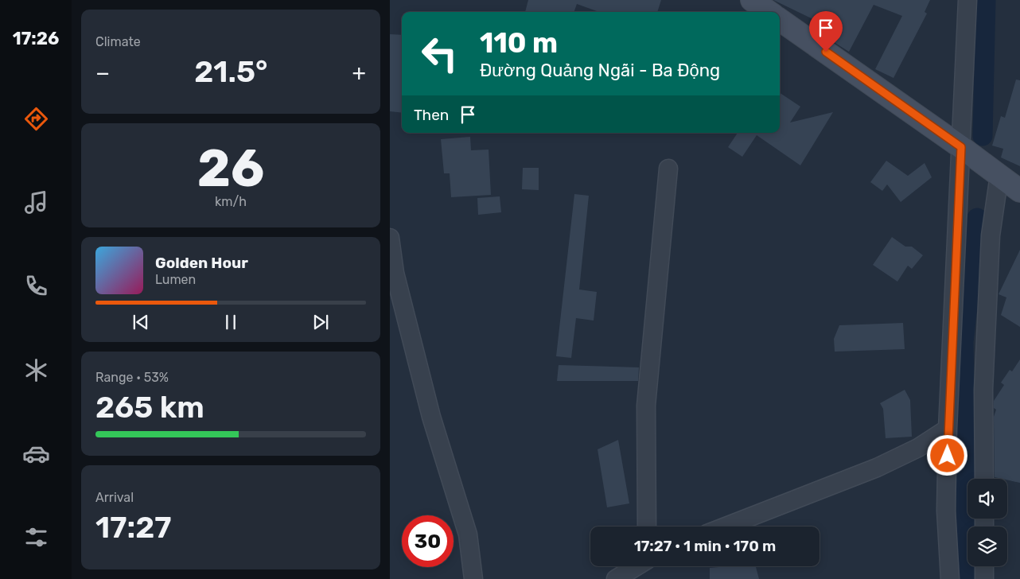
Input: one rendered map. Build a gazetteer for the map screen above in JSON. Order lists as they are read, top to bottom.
{
  "page": {
    "tabs": "17:26",
    "tile": [
      "Climate",
      ["26", "km/h"],
      ["Range · 53%", "265 km"],
      ["Arrival", "17:27"]
    ],
    "turn": ["110 m", "Đường Quảng Ngãi - Ba Động"],
    "heat": ["−", "21.5°", "+"],
    "then": "Then",
    "song": ["Golden Hour", "Lumen"],
    "limit": "30",
    "trip": "17:27 · 1 min · 170 m"
  }
}
